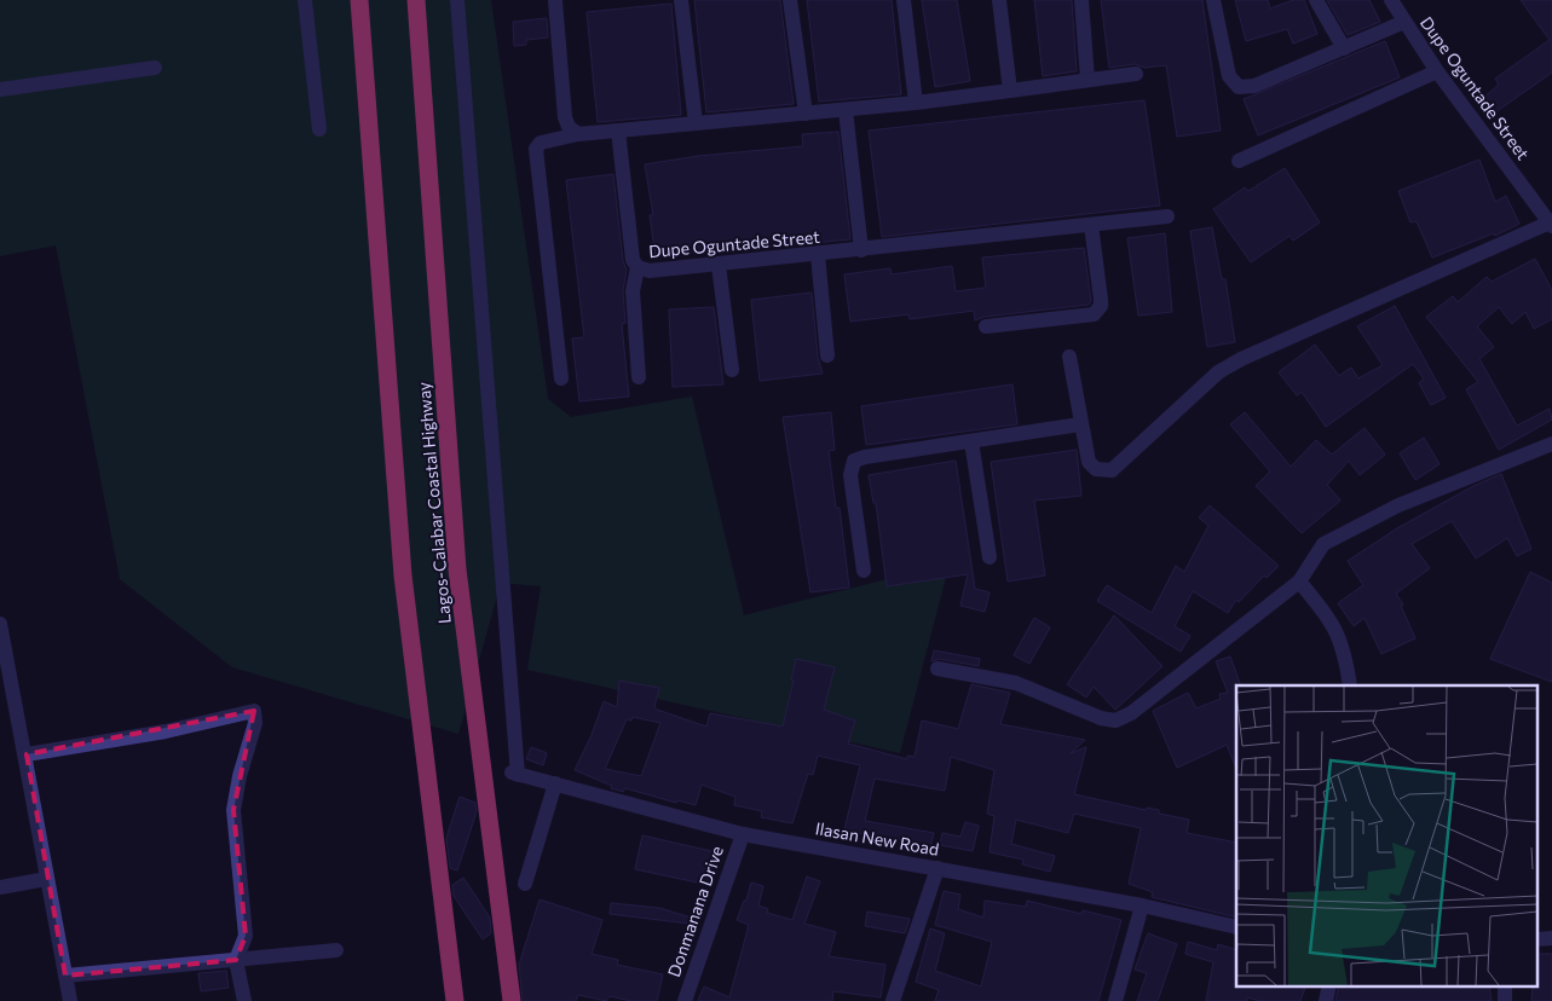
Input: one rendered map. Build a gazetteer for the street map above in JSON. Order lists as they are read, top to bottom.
{
  "streets": {
    "highway": ["Lagos-Calabar Coastal Highway"],
    "street": ["Dupe Oguntade Street", "Ilasan New Road", "Donmanana Drive"]
  },
  "crossings": [
    ["Ilasan New Road", "Donmanana Drive"]
  ]
}
